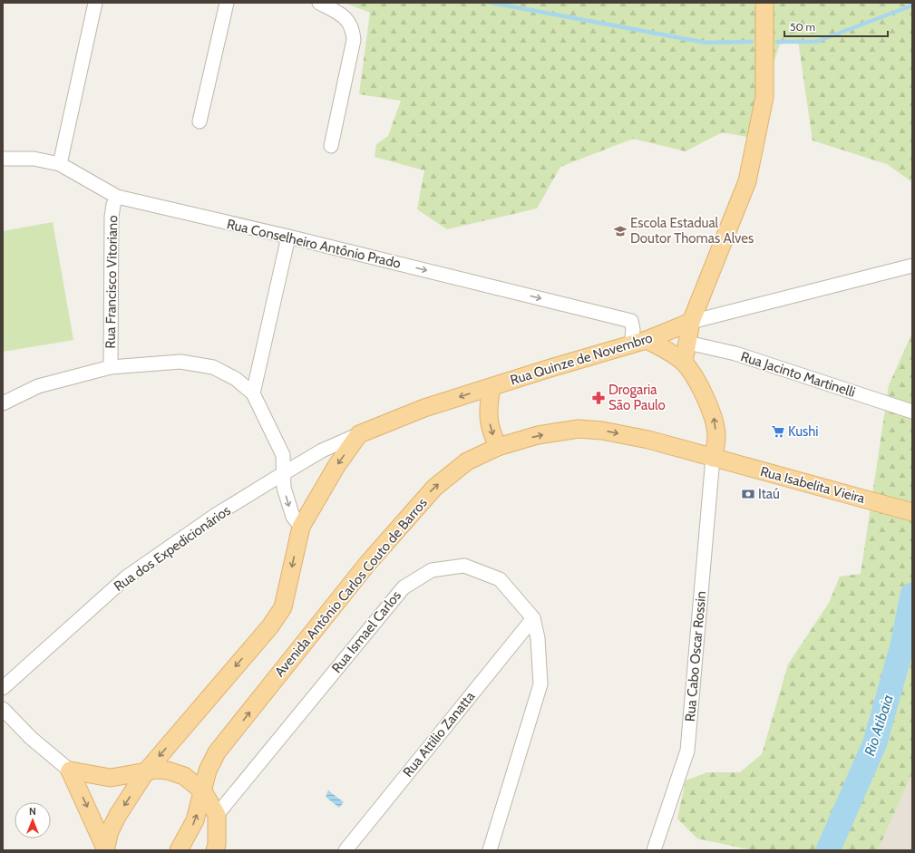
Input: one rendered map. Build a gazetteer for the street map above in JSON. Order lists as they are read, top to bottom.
{
  "streets": {
    "main road": ["Rua Quinze de Novembro", "Rua Isabelita Vieira", "Avenida Antônio Carlos Couto de Barros"],
    "street": [
      "Rua Conselheiro Antônio Prado",
      "Rua Francisco Vitoriano",
      "Rua Jacinto Martinelli",
      "Rua dos Expedicionários",
      "Rua Ismael Carlos",
      "Rua Cabo Oscar Rossin",
      "Rua Attilio Zanatta"
    ]
  },
  "crossings": [
    ["Rua Conselheiro Antônio Prado", "Rua Francisco Vitoriano"],
    ["Rua Conselheiro Antônio Prado", "Rua Quinze de Novembro"],
    ["Rua Quinze de Novembro", "Rua dos Expedicionários"],
    ["Rua Isabelita Vieira", "Avenida Antônio Carlos Couto de Barros"],
    ["Rua Isabelita Vieira", "Rua Cabo Oscar Rossin"],
    ["Avenida Antônio Carlos Couto de Barros", "Rua Cabo Oscar Rossin"],
    ["Rua Ismael Carlos", "Rua Attilio Zanatta"]
  ],
  "one_way": ["Rua Conselheiro Antônio Prado"],
  "water": ["Rio Atibaia"],
  "places": {
    "school or university": ["Escola Estadual Doutor Thomas Alves"],
    "pharmacy": ["Drogaria São Paulo"],
    "supermarket": ["Kushi"],
    "bank": ["Itaú"]
  },
  "scale_bar": "50 m",
  "north": "top"
}
